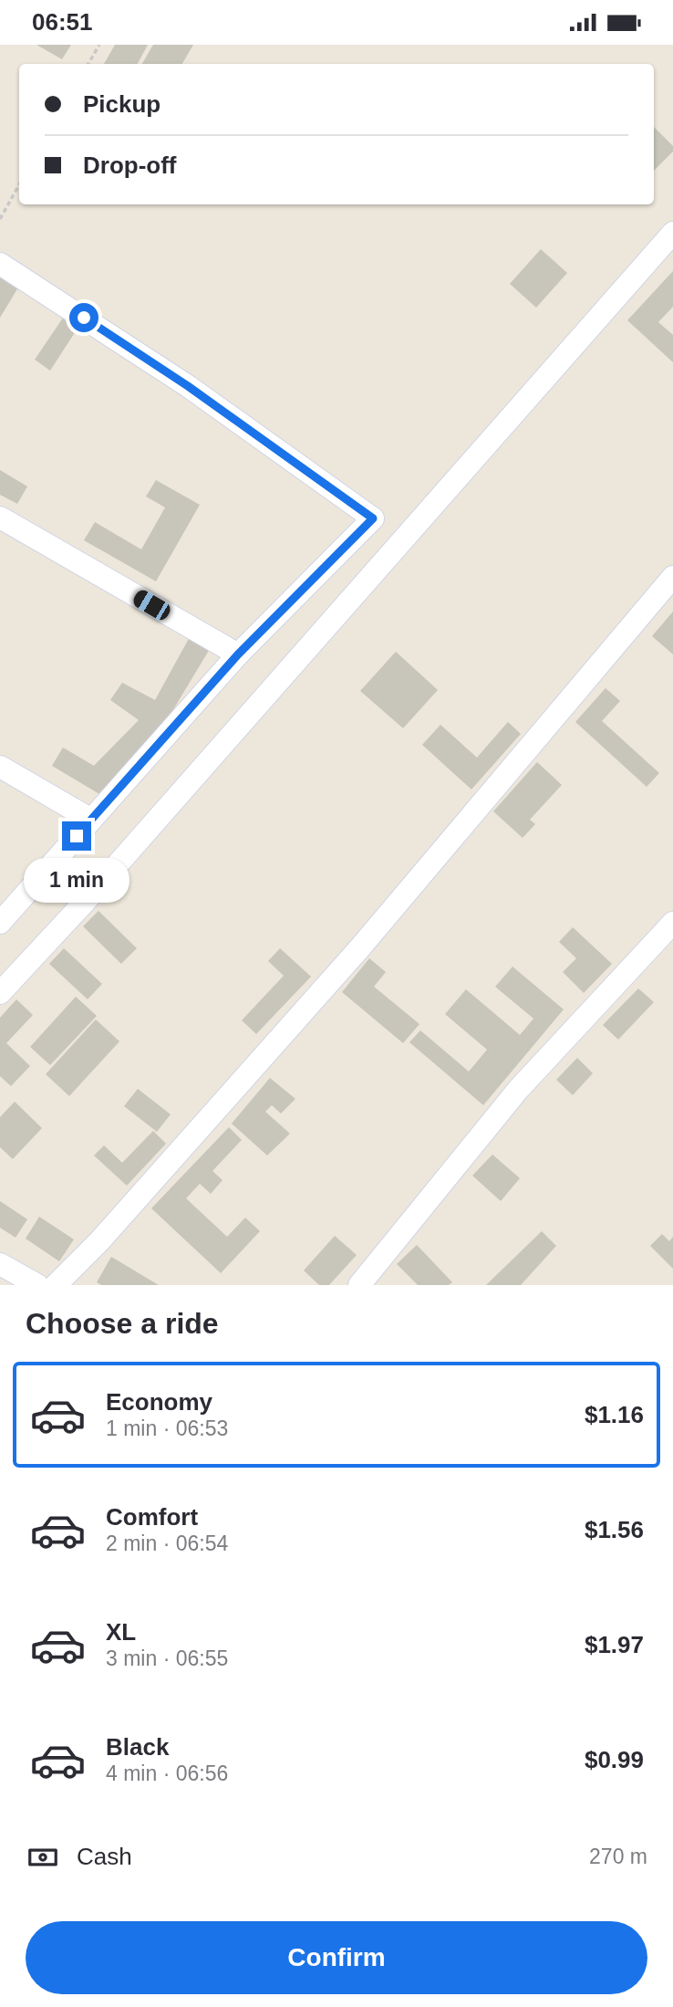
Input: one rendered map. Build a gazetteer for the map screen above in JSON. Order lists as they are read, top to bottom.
{
  "page": {
    "status": "06:51",
    "banner": ["Pickup", "Drop-off"],
    "bubble": "1 min",
    "heading": "Choose a ride",
    "list": [
      {
        "name": "Economy",
        "note": "1 min · 06:53",
        "value": "$1.16"
      },
      {
        "name": "Comfort",
        "note": "2 min · 06:54",
        "value": "$1.56"
      },
      {
        "name": "XL",
        "note": "3 min · 06:55",
        "value": "$1.97"
      },
      {
        "name": "Black",
        "note": "4 min · 06:56",
        "value": "$0.99"
      }
    ],
    "pay": ["Cash", "270 m"],
    "buttons": "Confirm"
  }
}
